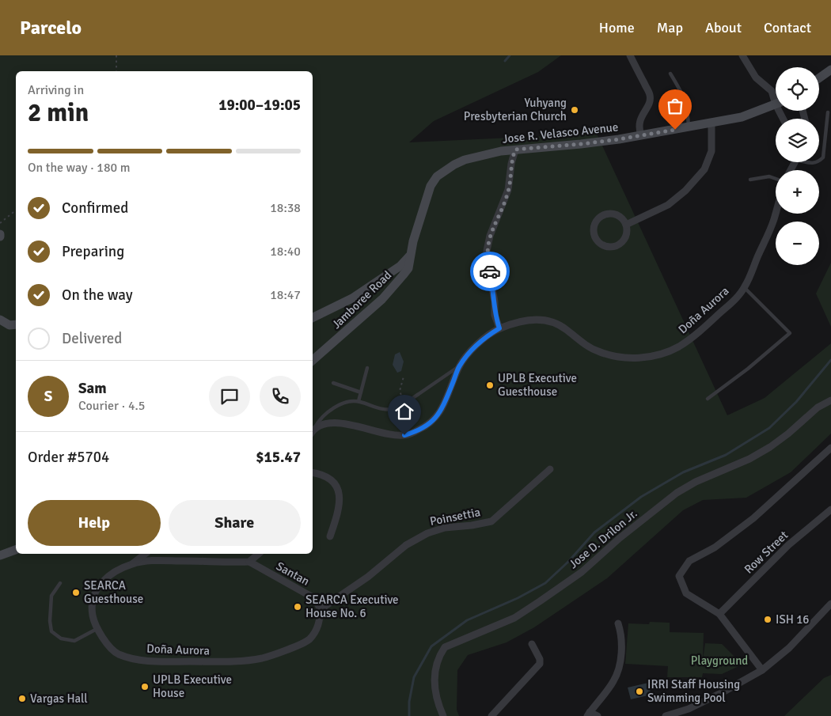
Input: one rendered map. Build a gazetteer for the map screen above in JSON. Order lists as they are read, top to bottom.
{
  "streets": {
    "main road": ["Jose R. Velasco Avenue", "Jamboree Road"],
    "street": [
      "Doña Aurora",
      "Poinsettia",
      "Jose D. Drilon Jr.",
      "Row Street",
      "Santan"
    ]
  },
  "crossings": [
    ["Jose R. Velasco Avenue", "Jamboree Road"],
    ["Doña Aurora", "Poinsettia"],
    ["Doña Aurora", "Santan"],
    ["Poinsettia", "Santan"]
  ],
  "parks": ["Playground"],
  "places": [
    "Yuhyang Presbyterian Church",
    "UPLB Executive Guesthouse",
    "SEARCA Guesthouse",
    "SEARCA Executive House No. 6",
    "ISH 16",
    "UPLB Executive House",
    "IRRI Staff Housing Swimming Pool",
    "Vargas Hall"
  ],
  "page": {
    "header": "Parcelo",
    "nav": [
      "Home",
      "Map",
      "About",
      "Contact"
    ],
    "map_buttons": ["+", "−"],
    "heading": ["2 min", "Arriving in", "19:00–19:05"],
    "panel": [
      "Sam",
      "Courier · 4.5",
      "Order #5704",
      "$15.47"
    ],
    "bar": "On the way · 180 m",
    "list": [
      ["Confirmed", "18:38"],
      ["Preparing", "18:40"],
      ["On the way", "18:47"],
      "Delivered"
    ],
    "round": "S",
    "buttons": ["Help", "Share"]
  }
}
